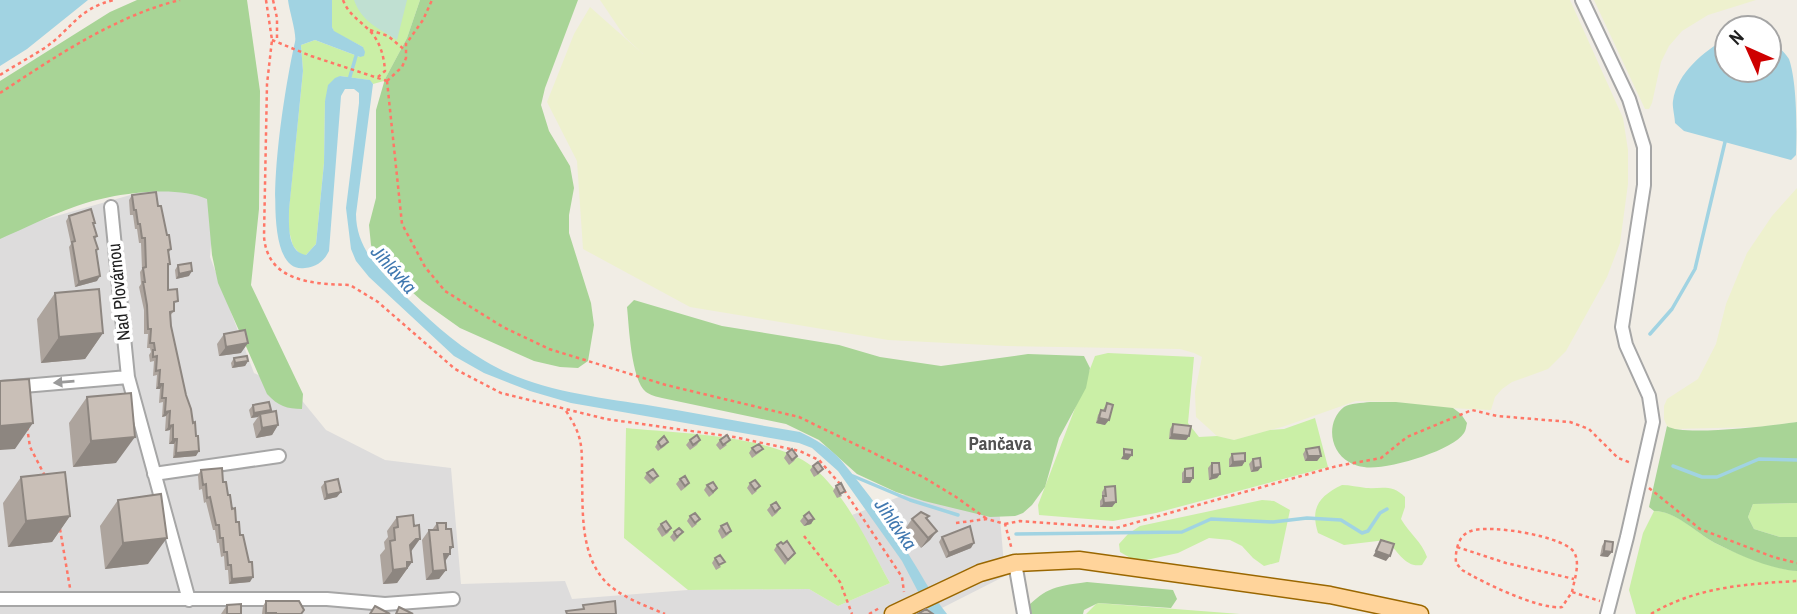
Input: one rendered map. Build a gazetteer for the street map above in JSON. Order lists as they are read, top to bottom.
{
  "streets": {
    "street": ["Nad Plovárnou"]
  },
  "districts": ["Pančava"],
  "water": ["Jihlávka"],
  "north": "top left"
}
